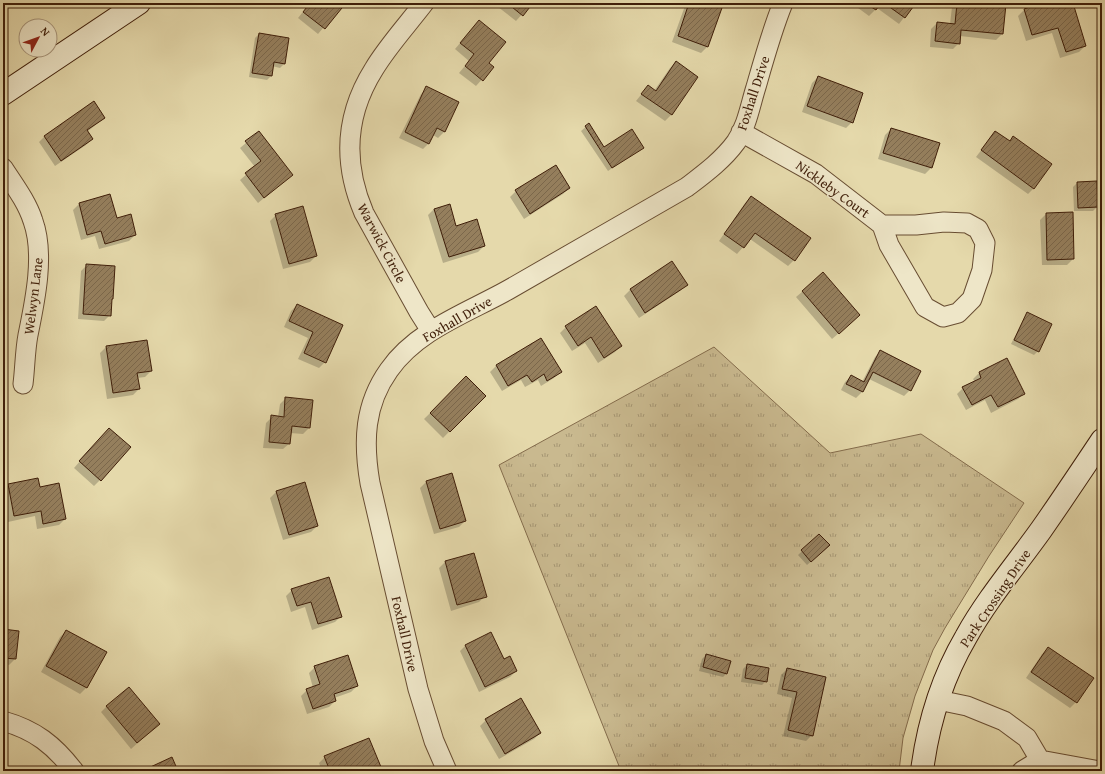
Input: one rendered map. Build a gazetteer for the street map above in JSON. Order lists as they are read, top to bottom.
{
  "streets": {
    "street": [
      "Foxhall Drive",
      "Nickleby Court",
      "Warwick Circle",
      "Welwyn Lane",
      "Park Crossing Drive"
    ]
  },
  "crossings": [
    ["Foxhall Drive", "Nickleby Court"],
    ["Foxhall Drive", "Warwick Circle"]
  ],
  "north": "top right"
}
